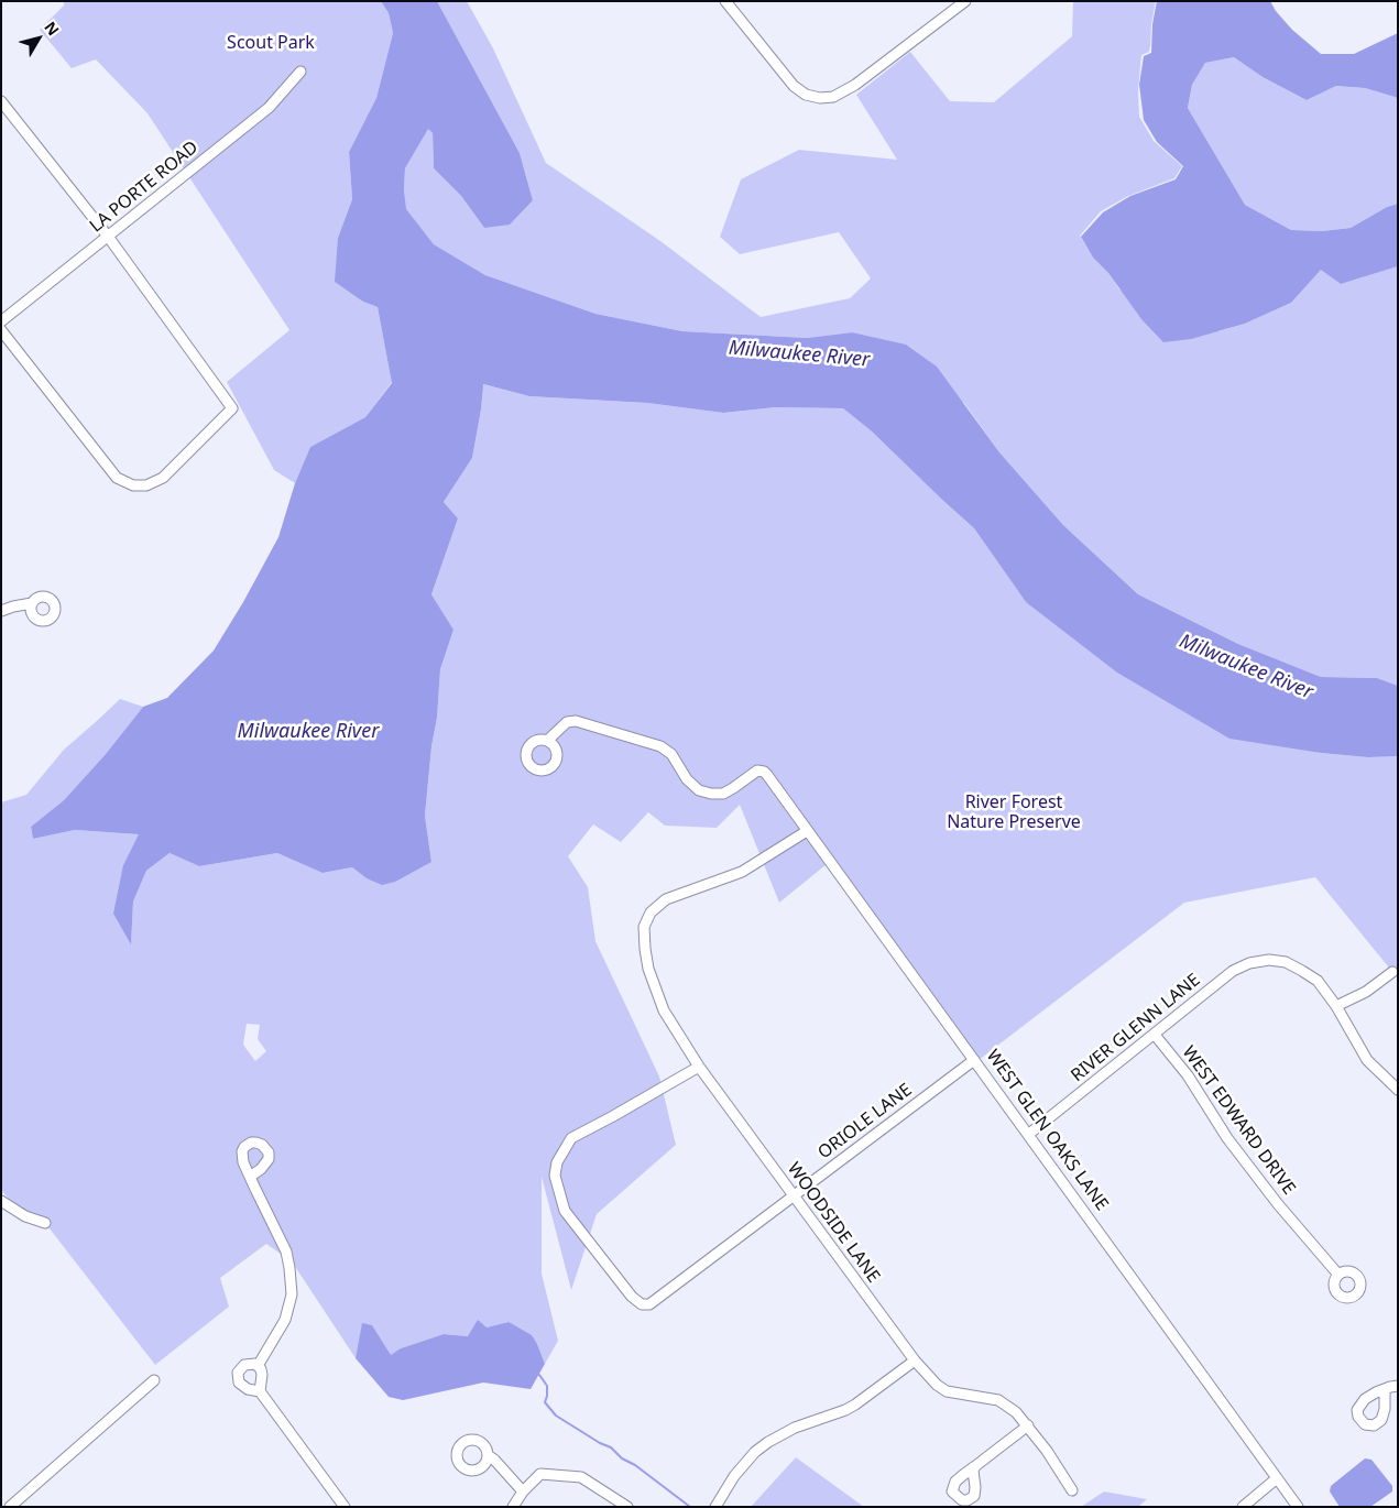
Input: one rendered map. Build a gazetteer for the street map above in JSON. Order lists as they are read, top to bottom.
{
  "streets": {
    "street": [
      "LA PORTE ROAD",
      "RIVER GLENN LANE",
      "WEST EDWARD DRIVE",
      "ORIOLE LANE",
      "WEST GLEN OAKS LANE",
      "WOODSIDE LANE"
    ]
  },
  "crossings": [
    ["RIVER GLENN LANE", "WEST EDWARD DRIVE"],
    ["RIVER GLENN LANE", "WEST GLEN OAKS LANE"],
    ["ORIOLE LANE", "WEST GLEN OAKS LANE"],
    ["ORIOLE LANE", "WOODSIDE LANE"],
    ["WEST GLEN OAKS LANE", "WOODSIDE LANE"]
  ],
  "water": ["Milwaukee River"],
  "parks": ["Scout Park", "River Forest Nature Preserve"],
  "north": "top right"
}
